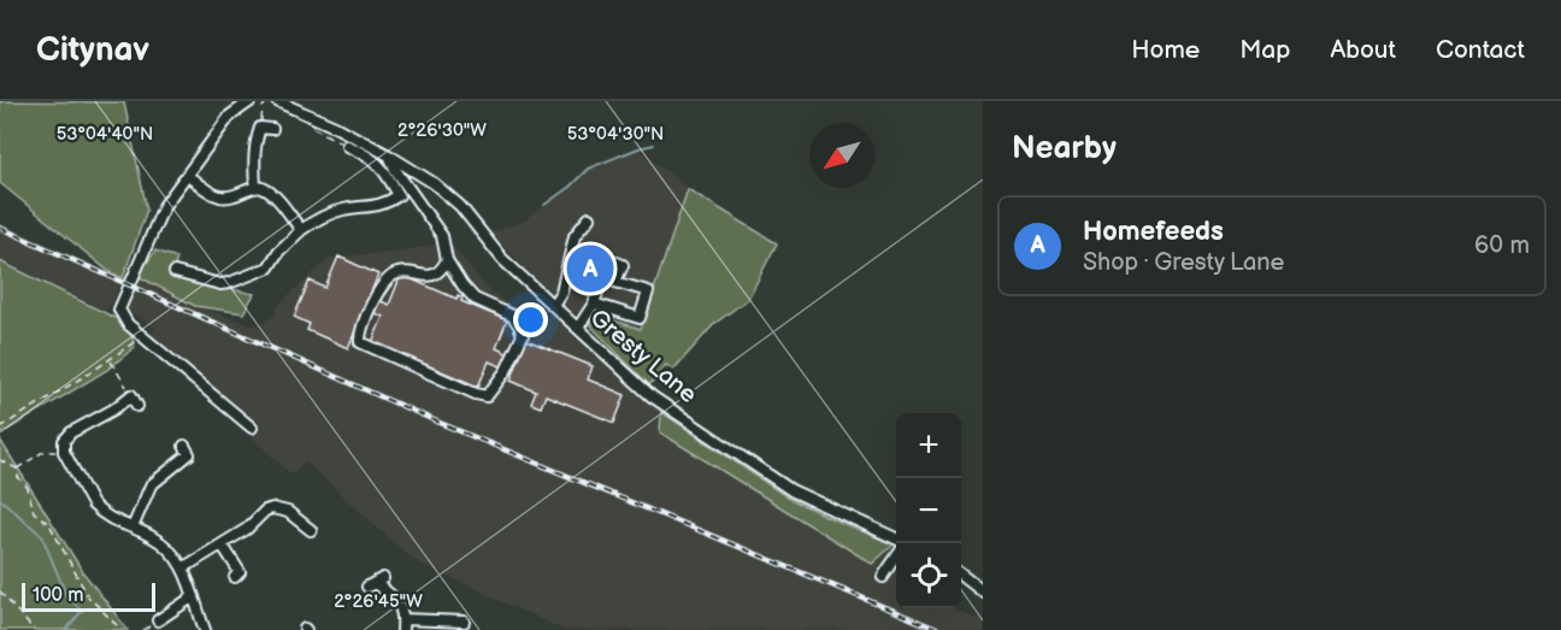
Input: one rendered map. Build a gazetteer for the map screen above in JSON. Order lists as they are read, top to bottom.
{
  "streets": {
    "street": ["Gresty Lane"]
  },
  "scale_bar": "100 m",
  "north": "bottom left",
  "page": {
    "header": "Citynav",
    "nav": [
      "Home",
      "Map",
      "About",
      "Contact"
    ],
    "heading": "Nearby",
    "list": [
      {
        "mark": "A",
        "name": "Homefeeds",
        "note": "Shop · Gresty Lane",
        "value": "60 m"
      }
    ],
    "pins": "A",
    "map_buttons": ["+", "−"],
    "scale": "100 m"
  },
  "coordinates": [
    "2°26'30\"W",
    "53°04'40\"N",
    "53°04'30\"N",
    "2°26'45\"W"
  ]
}
